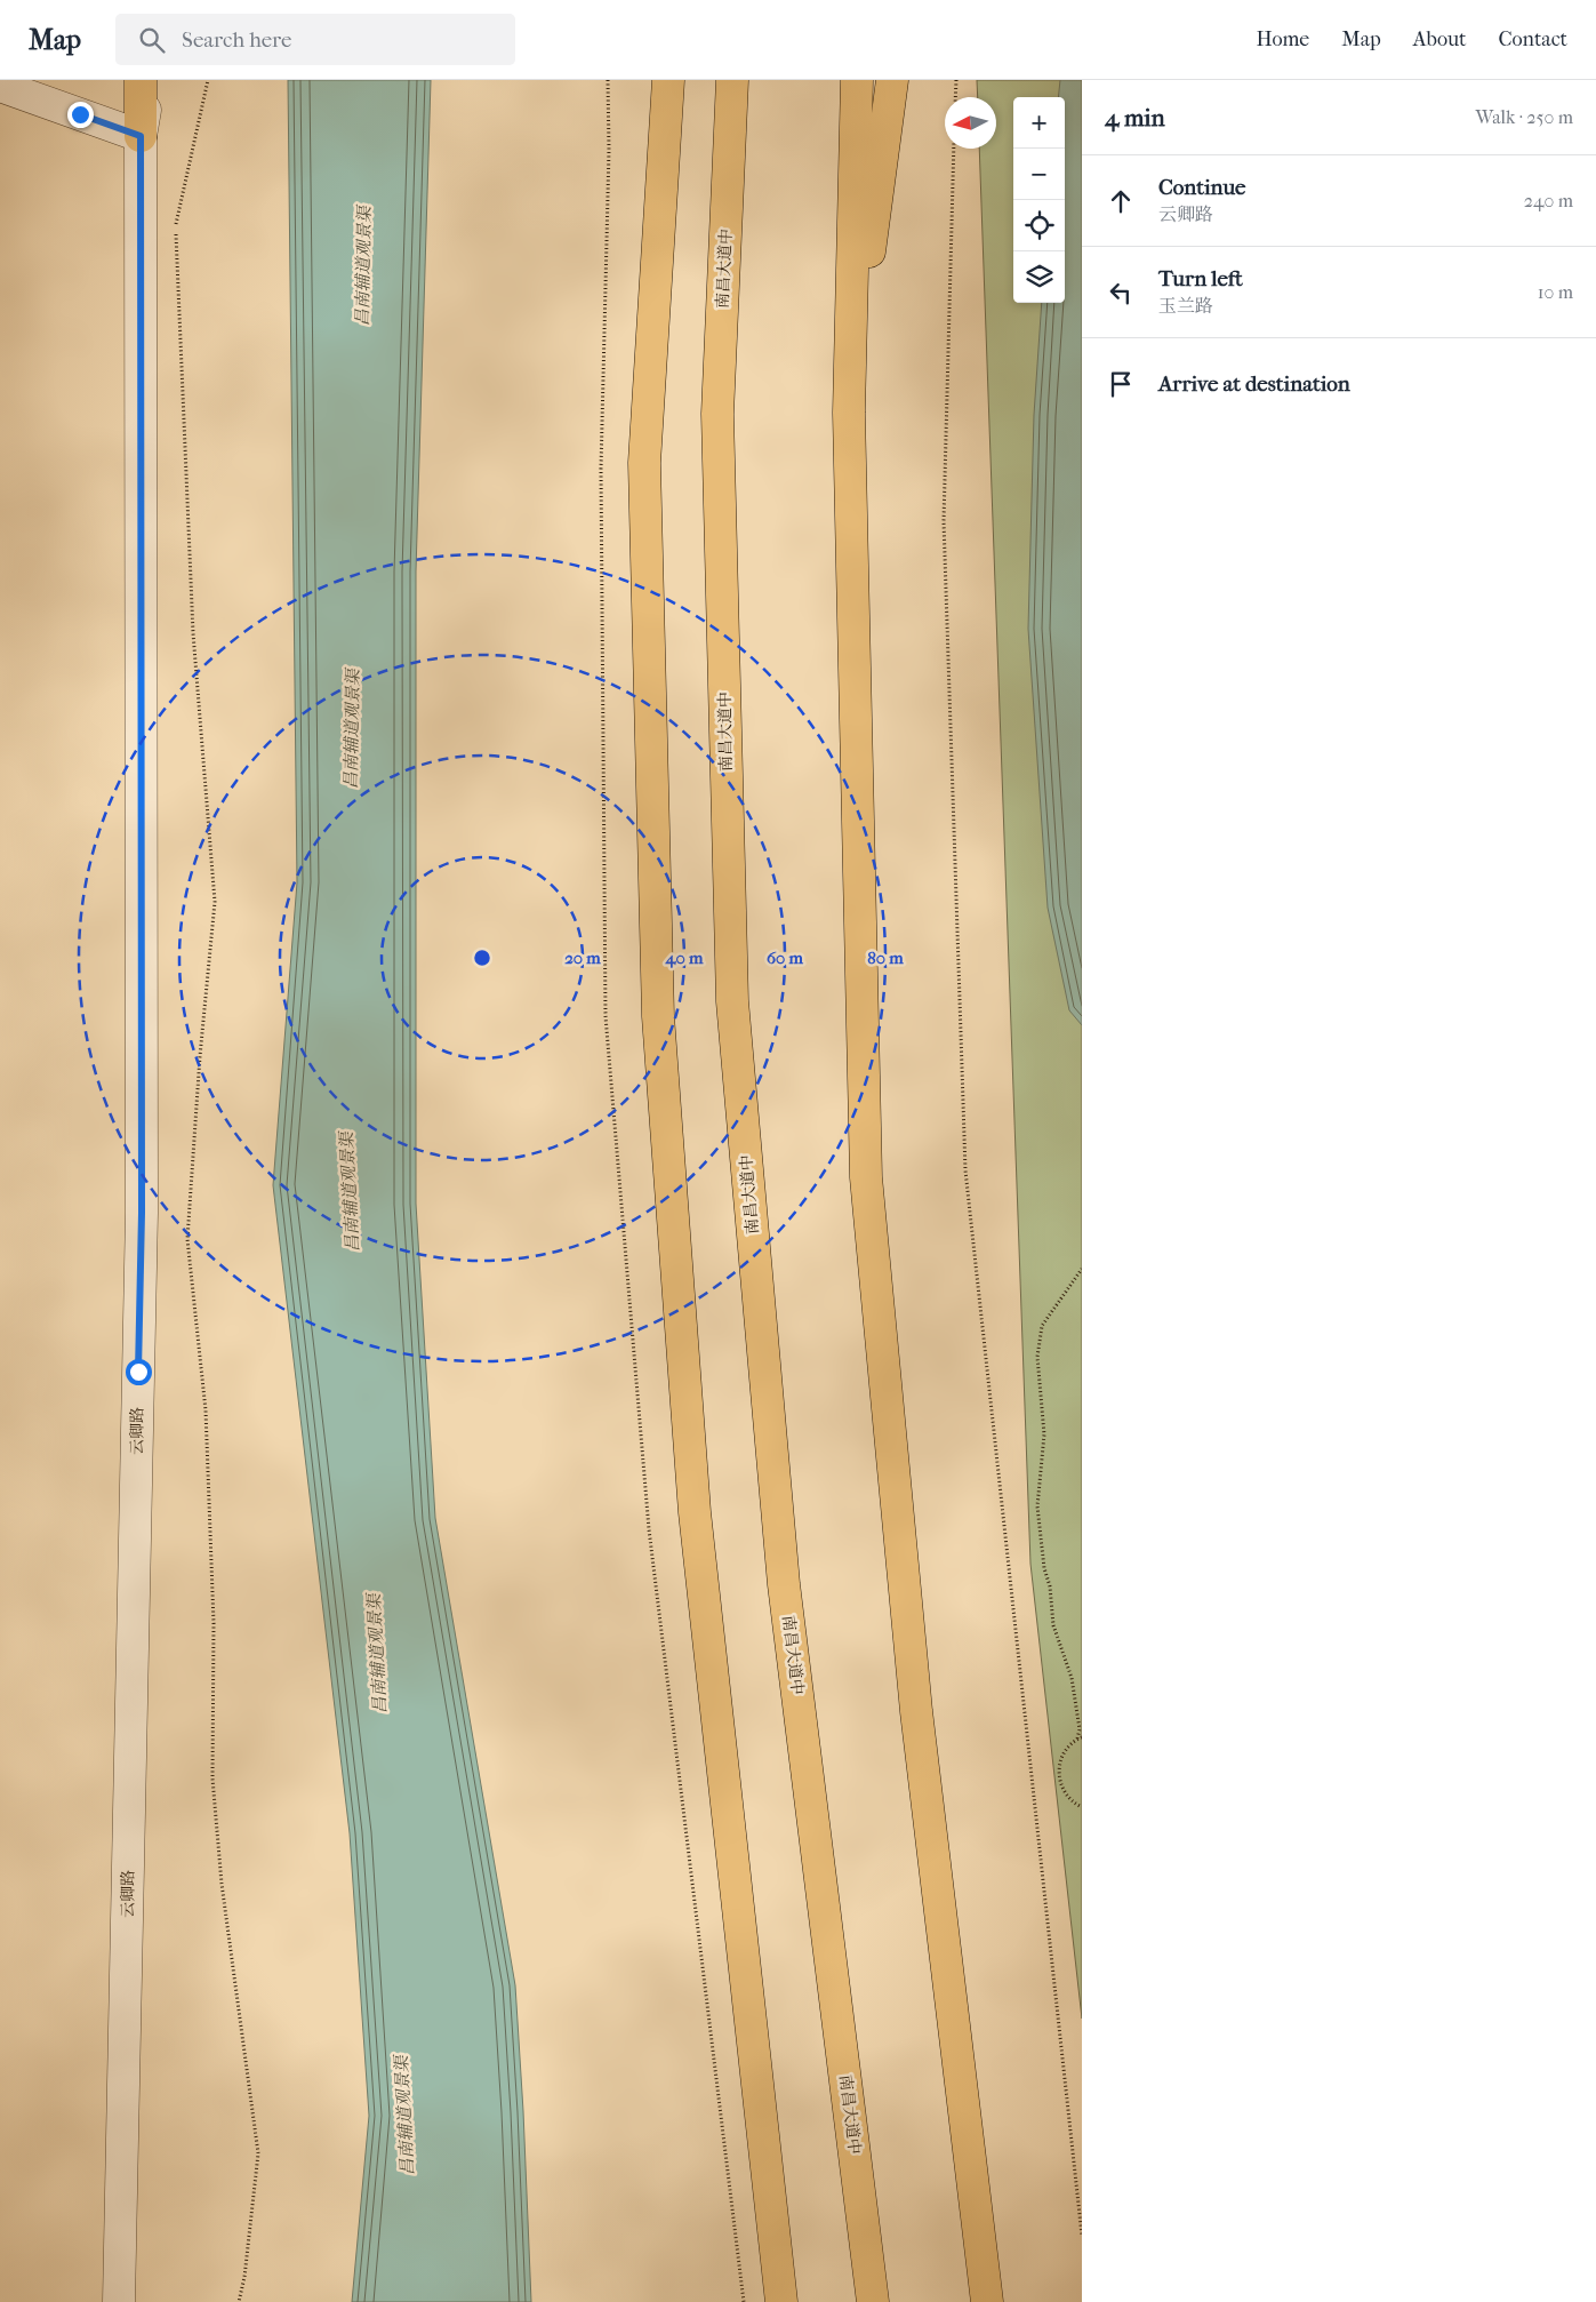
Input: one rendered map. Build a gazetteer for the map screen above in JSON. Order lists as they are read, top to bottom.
{
  "streets": {
    "main road": ["南昌大道中"],
    "street": ["云卿路"]
  },
  "water": ["昌南辅道观景渠"],
  "north": "left",
  "page": {
    "header": "Map",
    "search": "Search here",
    "nav": [
      "Home",
      "Map",
      "About",
      "Contact"
    ],
    "heading": ["4 min", "Walk · 250 m"],
    "map_buttons": ["+", "−"],
    "list": [
      ["Continue", "云卿路", "240 m"],
      ["Turn left", "玉兰路", "10 m"],
      "Arrive at destination"
    ]
  },
  "rings": [
    "20 m",
    "40 m",
    "60 m",
    "80 m"
  ]
}
